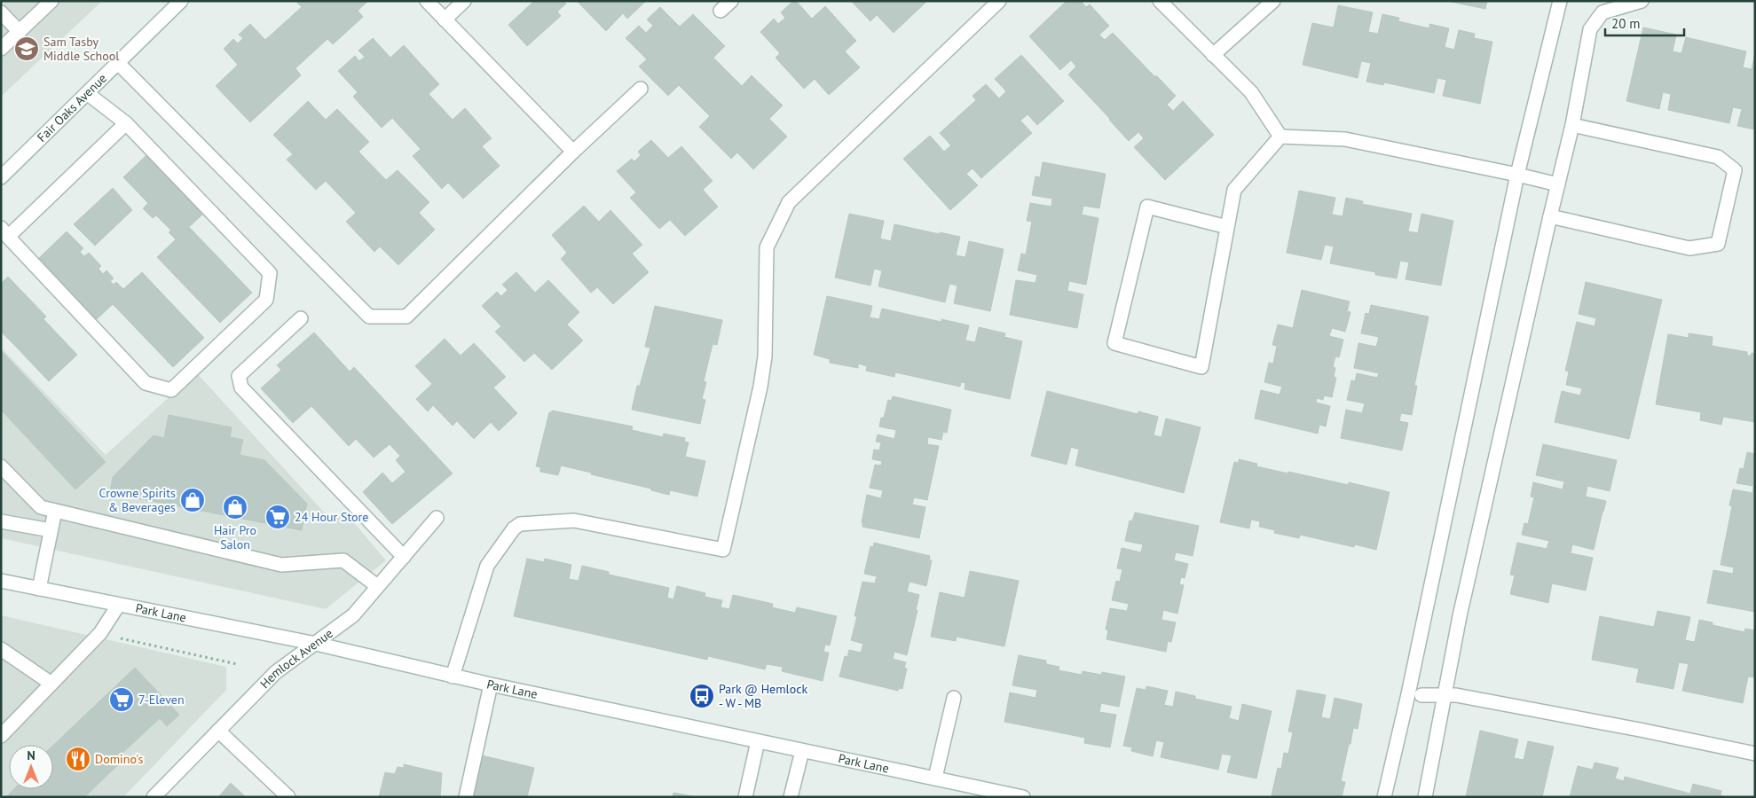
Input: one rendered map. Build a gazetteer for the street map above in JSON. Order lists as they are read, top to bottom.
{
  "streets": {
    "main road": ["Fair Oaks Avenue", "Park Lane", "Hemlock Avenue"]
  },
  "crossings": [
    ["Park Lane", "Hemlock Avenue"]
  ],
  "places": {
    "school or university": ["Sam Tasby Middle School"],
    "shop": ["Crowne Spirits & Beverages", "Hair Pro Salon"],
    "supermarket": ["24 Hour Store", "7-Eleven"],
    "bus stop": ["Park @ Hemlock - W - MB"],
    "restaurant": ["Domino's"]
  },
  "scale_bar": "20 m",
  "north": "top"
}
